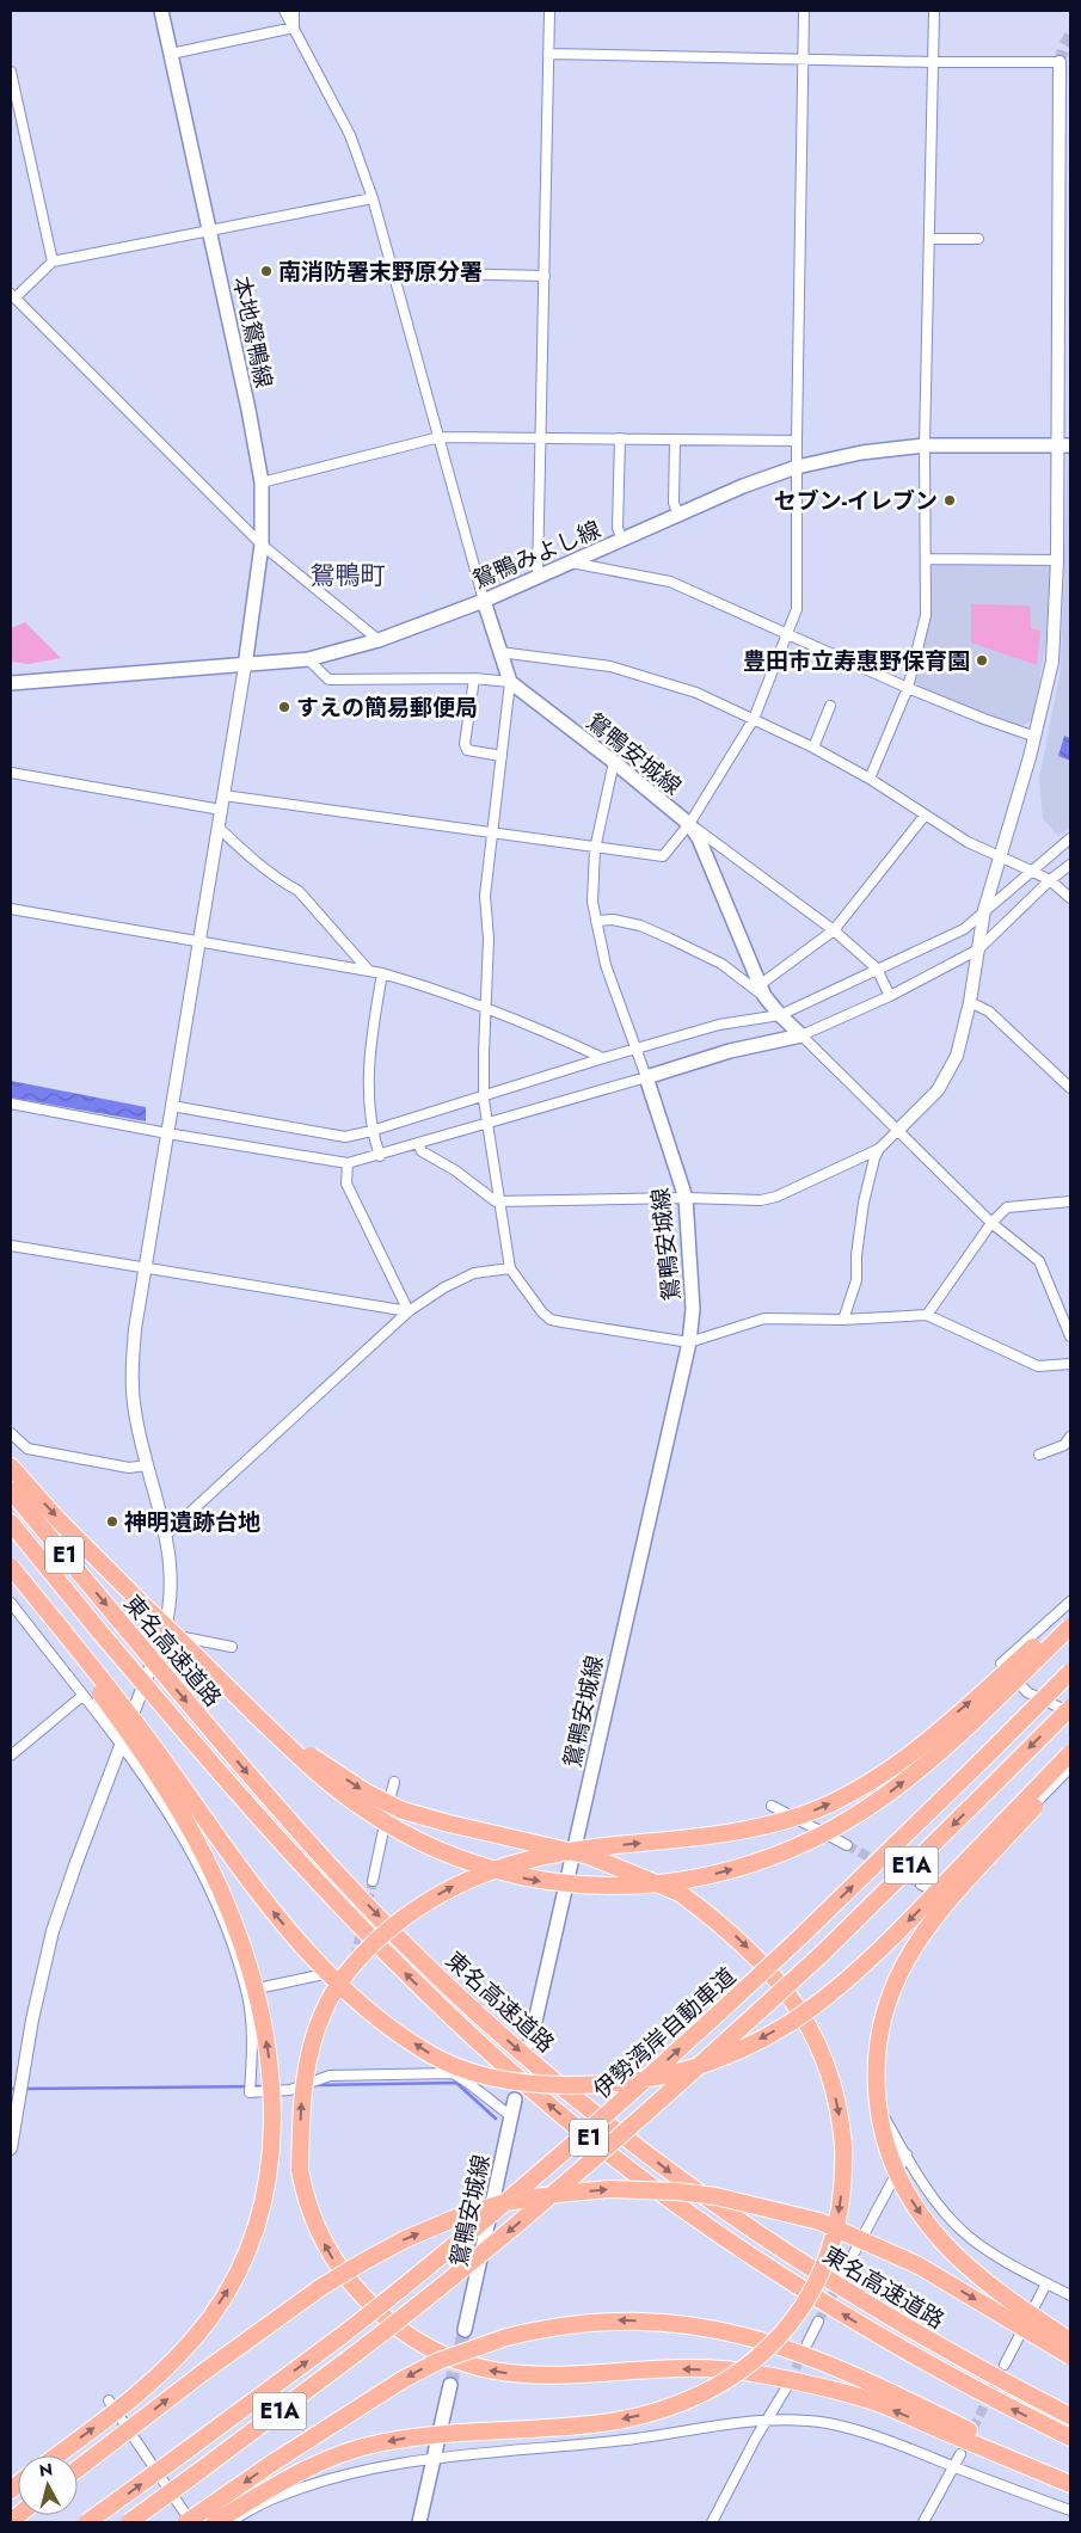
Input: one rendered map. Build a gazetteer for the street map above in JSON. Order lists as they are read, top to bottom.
{
  "streets": {
    "highway": [
      "E1",
      "東名高速道路",
      "E1A",
      "伊勢湾岸自動車道"
    ],
    "main road": ["本地鴛鴨線", "鴛鴨みよし線", "鴛鴨安城線"]
  },
  "crossings": [
    ["本地鴛鴨線", "鴛鴨みよし線"]
  ],
  "districts": ["鴛鴨町"],
  "places": [
    "南消防署末野原分署",
    "セブン-イレブン",
    "豊田市立寿惠野保育園",
    "すえの簡易郵便局",
    "神明遺跡台地"
  ],
  "north": "top"
}
